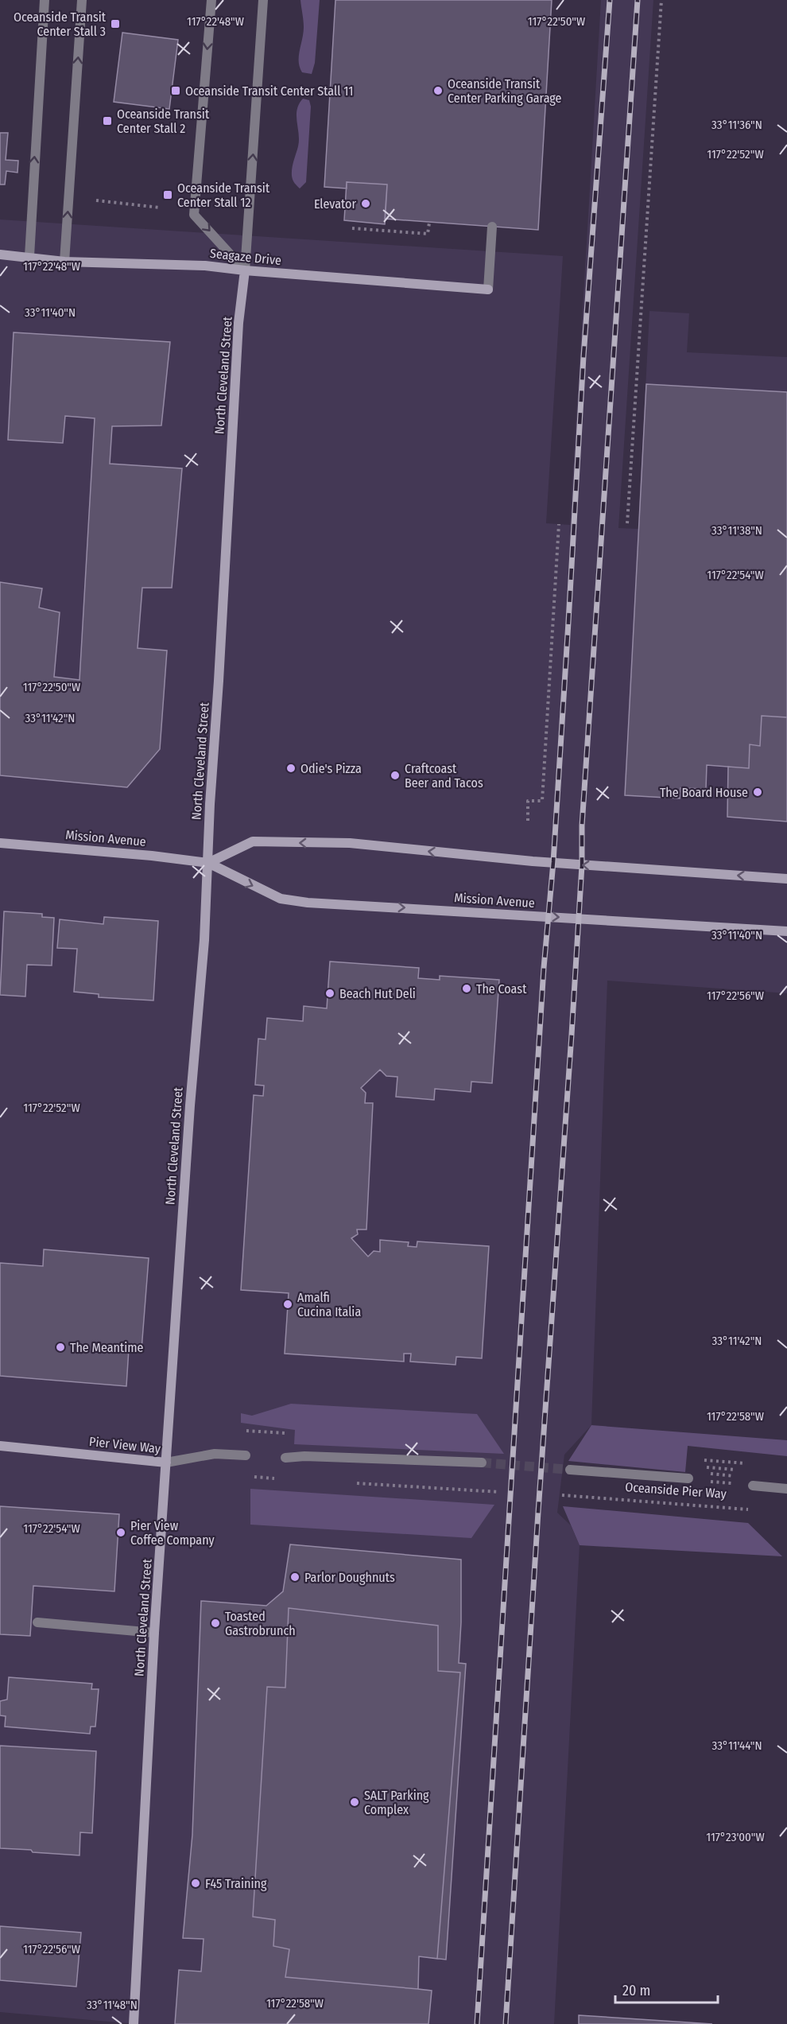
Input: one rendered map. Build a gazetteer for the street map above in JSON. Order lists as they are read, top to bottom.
{
  "streets": {
    "main road": [
      "Seagaze Drive",
      "North Cleveland Street",
      "Mission Avenue",
      "Pier View Way"
    ],
    "street": ["Oceanside Pier Way"]
  },
  "crossings": [
    ["Seagaze Drive", "North Cleveland Street"],
    ["North Cleveland Street", "Mission Avenue"],
    ["North Cleveland Street", "Pier View Way"]
  ],
  "places": {
    "transit": [
      "Oceanside Transit Center Stall 3",
      "Oceanside Transit Center Stall 11",
      "Oceanside Transit Center Stall 2",
      "Oceanside Transit Center Stall 12"
    ],
    "other": [
      "Oceanside Transit Center Parking Garage",
      "Elevator",
      "Odie's Pizza",
      "Craftcoast Beer and Tacos",
      "The Board House",
      "The Coast",
      "Beach Hut Deli",
      "Amalfi Cucina Italia",
      "The Meantime",
      "Pier View Coffee Company",
      "Parlor Doughnuts",
      "Toasted Gastrobrunch",
      "SALT Parking Complex",
      "F45 Training"
    ]
  },
  "scale_bar": "20 m",
  "coordinates": [
    "117°22'48\"W",
    "117°22'50\"W",
    "33°11'36\"N",
    "117°22'52\"W",
    "33°11'40\"N",
    "33°11'38\"N",
    "117°22'54\"W",
    "33°11'42\"N",
    "117°22'56\"W",
    "117°22'58\"W",
    "33°11'44\"N",
    "117°23'00\"W",
    "33°11'48\"N"
  ]
}
